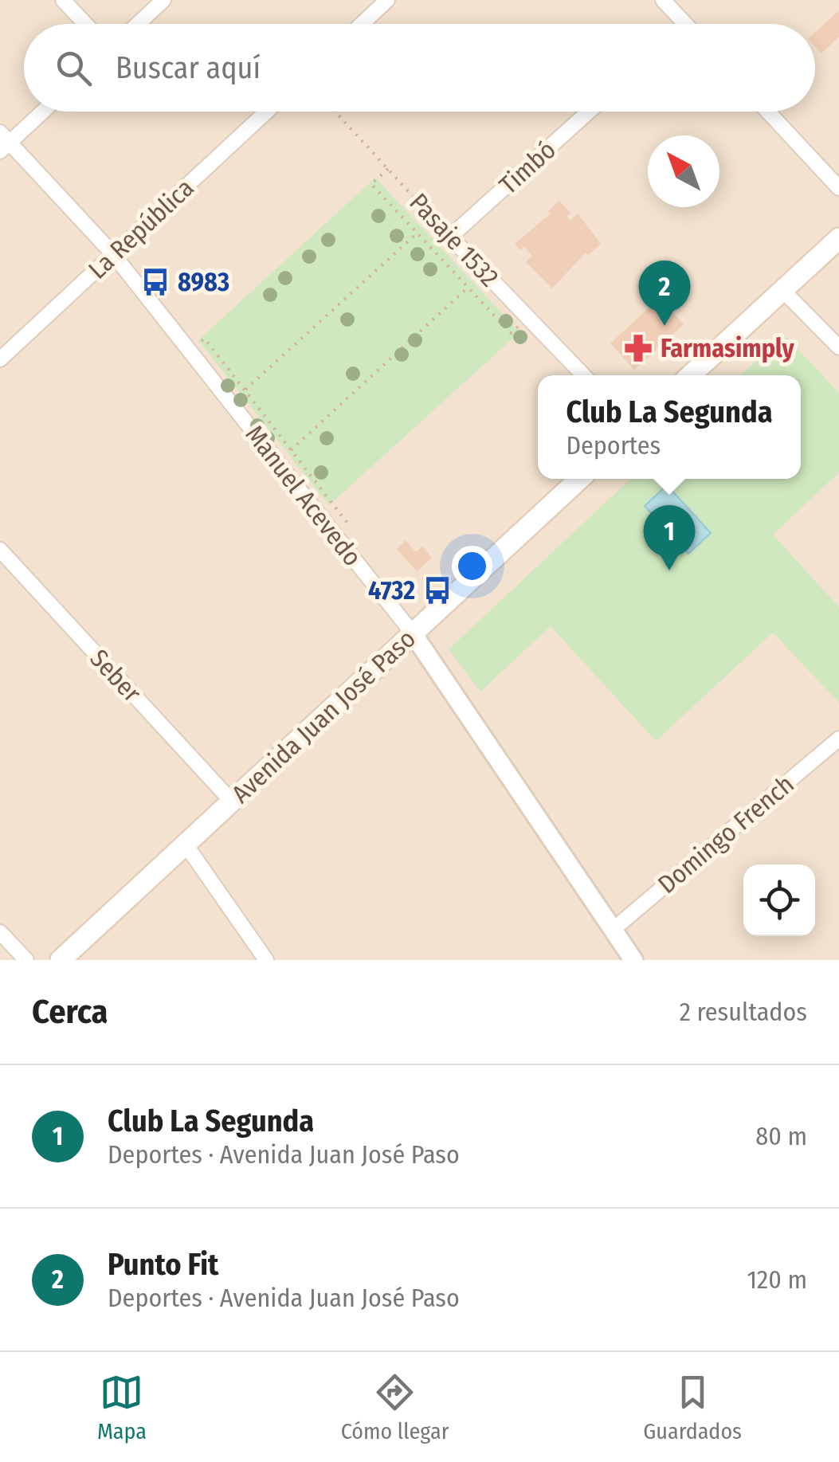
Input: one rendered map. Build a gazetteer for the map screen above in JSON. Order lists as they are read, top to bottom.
{
  "streets": {
    "main road": ["Avenida Juan José Paso"],
    "street": [
      "Timbó",
      "La República",
      "Pasaje 1532",
      "Manuel Acevedo",
      "Seber",
      "Domingo French"
    ]
  },
  "crossings": [
    ["Timbó", "Pasaje 1532"],
    ["La República", "Manuel Acevedo"],
    ["Manuel Acevedo", "Avenida Juan José Paso"],
    ["Manuel Acevedo", "Domingo French"],
    ["Seber", "Avenida Juan José Paso"]
  ],
  "places": {
    "bus stop": ["8983", "4732"],
    "pharmacy": ["Farmasimply"]
  },
  "north": "top left",
  "page": {
    "search": "Buscar aquí",
    "pins": ["2", "1"],
    "popup": ["Club La Segunda", "Deportes"],
    "heading": ["Cerca", "2 resultados"],
    "list": [
      {
        "mark": "1",
        "name": "Club La Segunda",
        "note": "Deportes · Avenida Juan José Paso",
        "value": "80 m"
      },
      {
        "mark": "2",
        "name": "Punto Fit",
        "note": "Deportes · Avenida Juan José Paso",
        "value": "120 m"
      }
    ],
    "nav": ["Mapa", "Cómo llegar", "Guardados"]
  }
}
